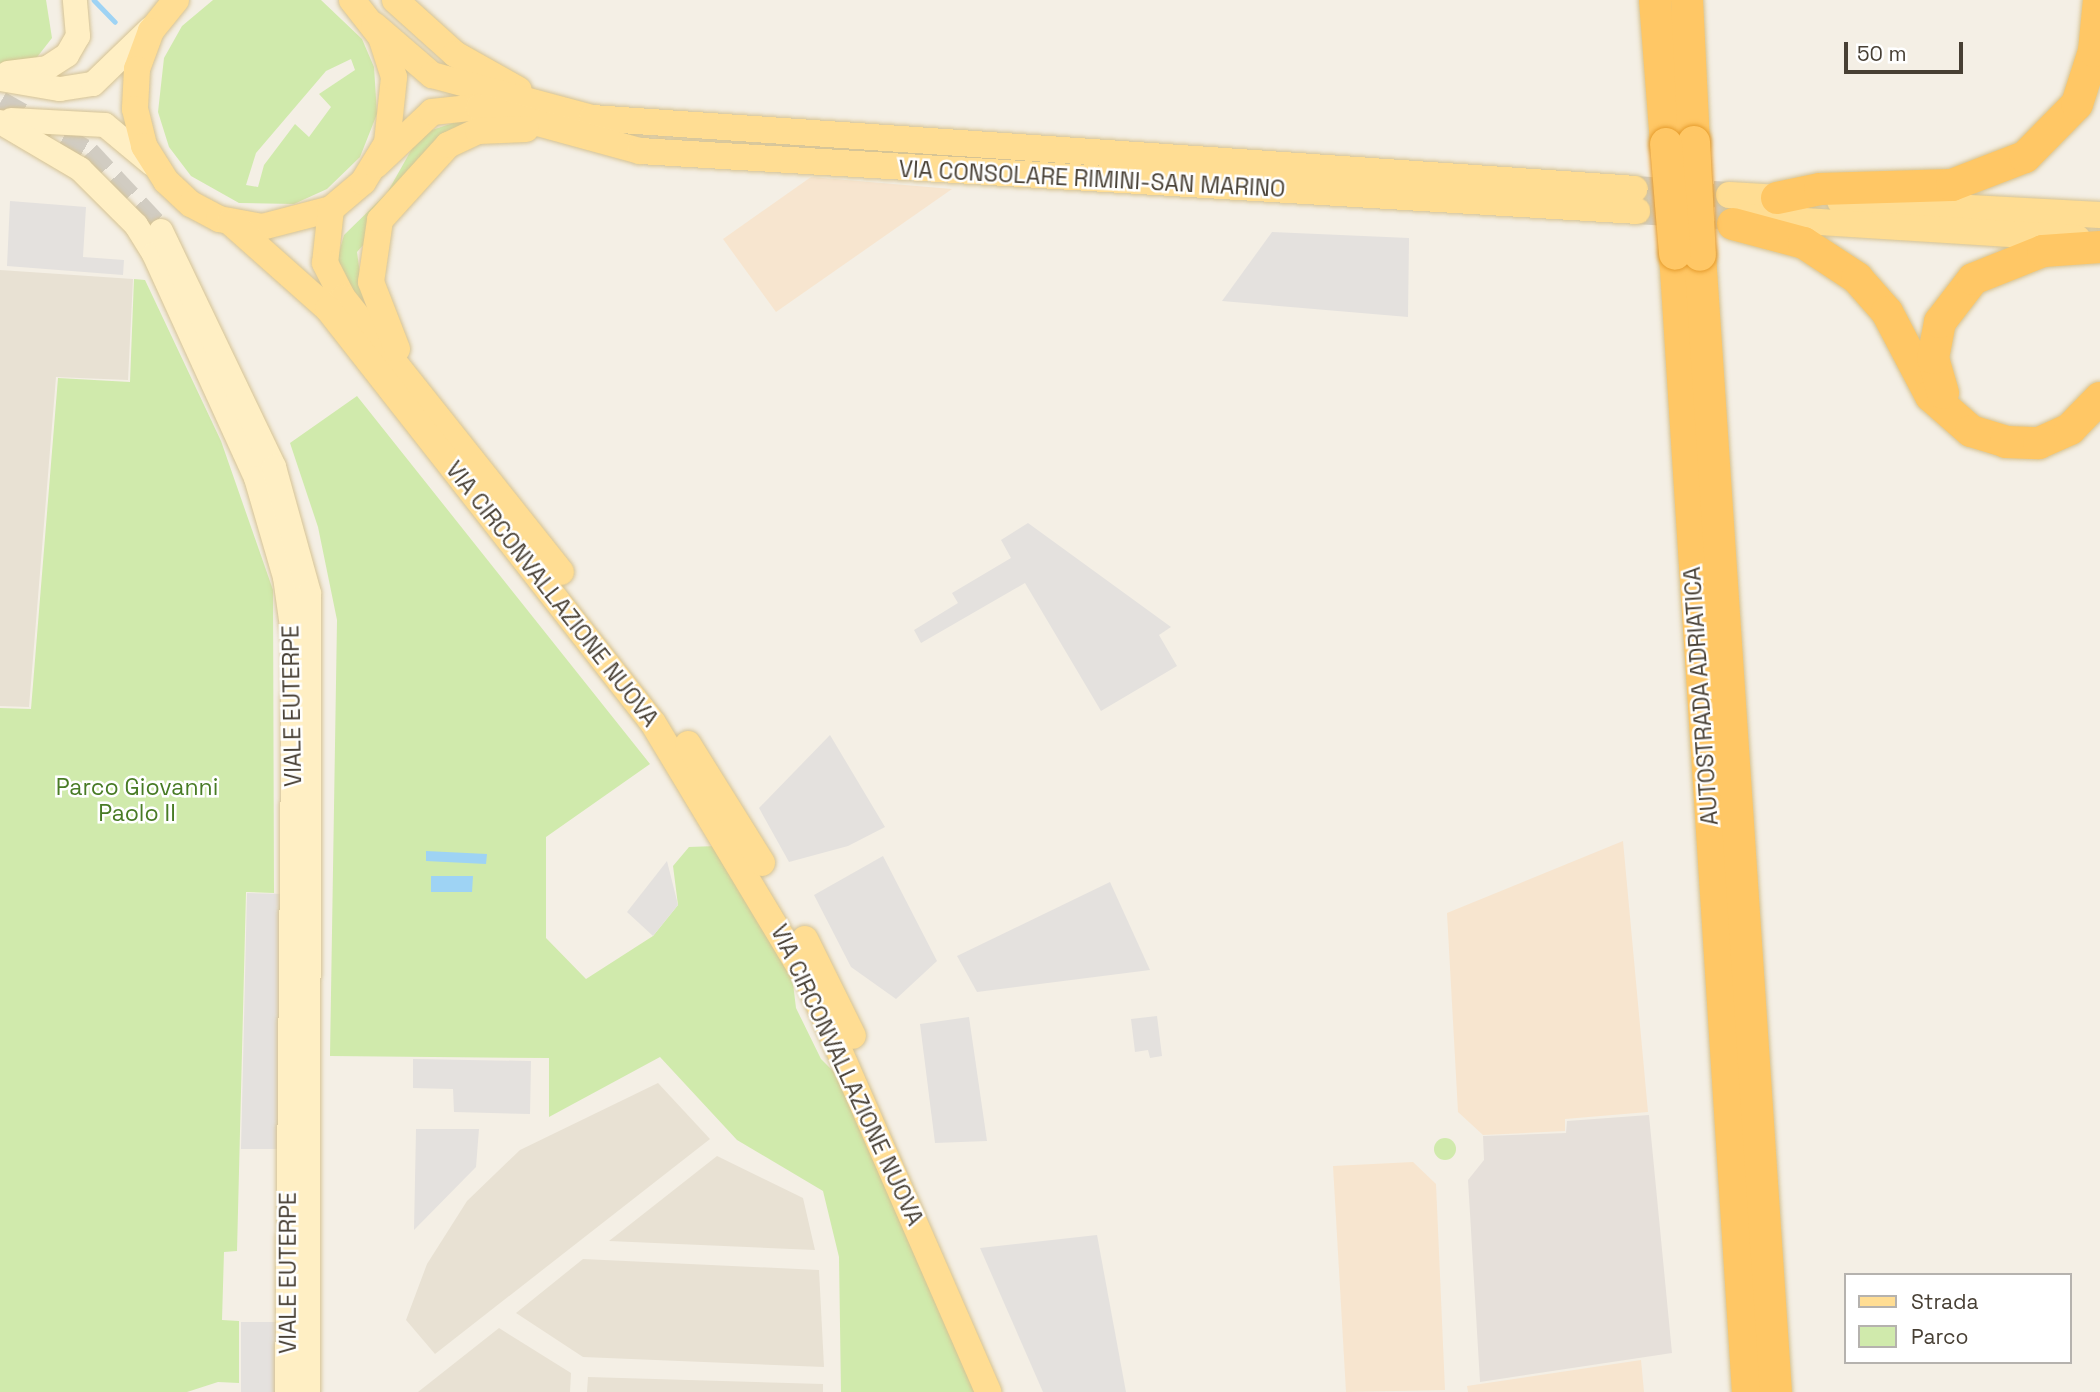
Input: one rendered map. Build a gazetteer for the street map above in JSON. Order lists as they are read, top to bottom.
{
  "streets": {
    "highway": ["AUTOSTRADA ADRIATICA"],
    "main road": ["VIA CONSOLARE RIMINI-SAN MARINO", "VIA CIRCONVALLAZIONE NUOVA", "VIALE EUTERPE"]
  },
  "crossings": [
    ["VIA CONSOLARE RIMINI-SAN MARINO", "VIA CIRCONVALLAZIONE NUOVA"]
  ],
  "parks": ["Parco Giovanni Paolo II"],
  "legend": ["Strada", "Parco"],
  "scale_bar": "50 m"
}
